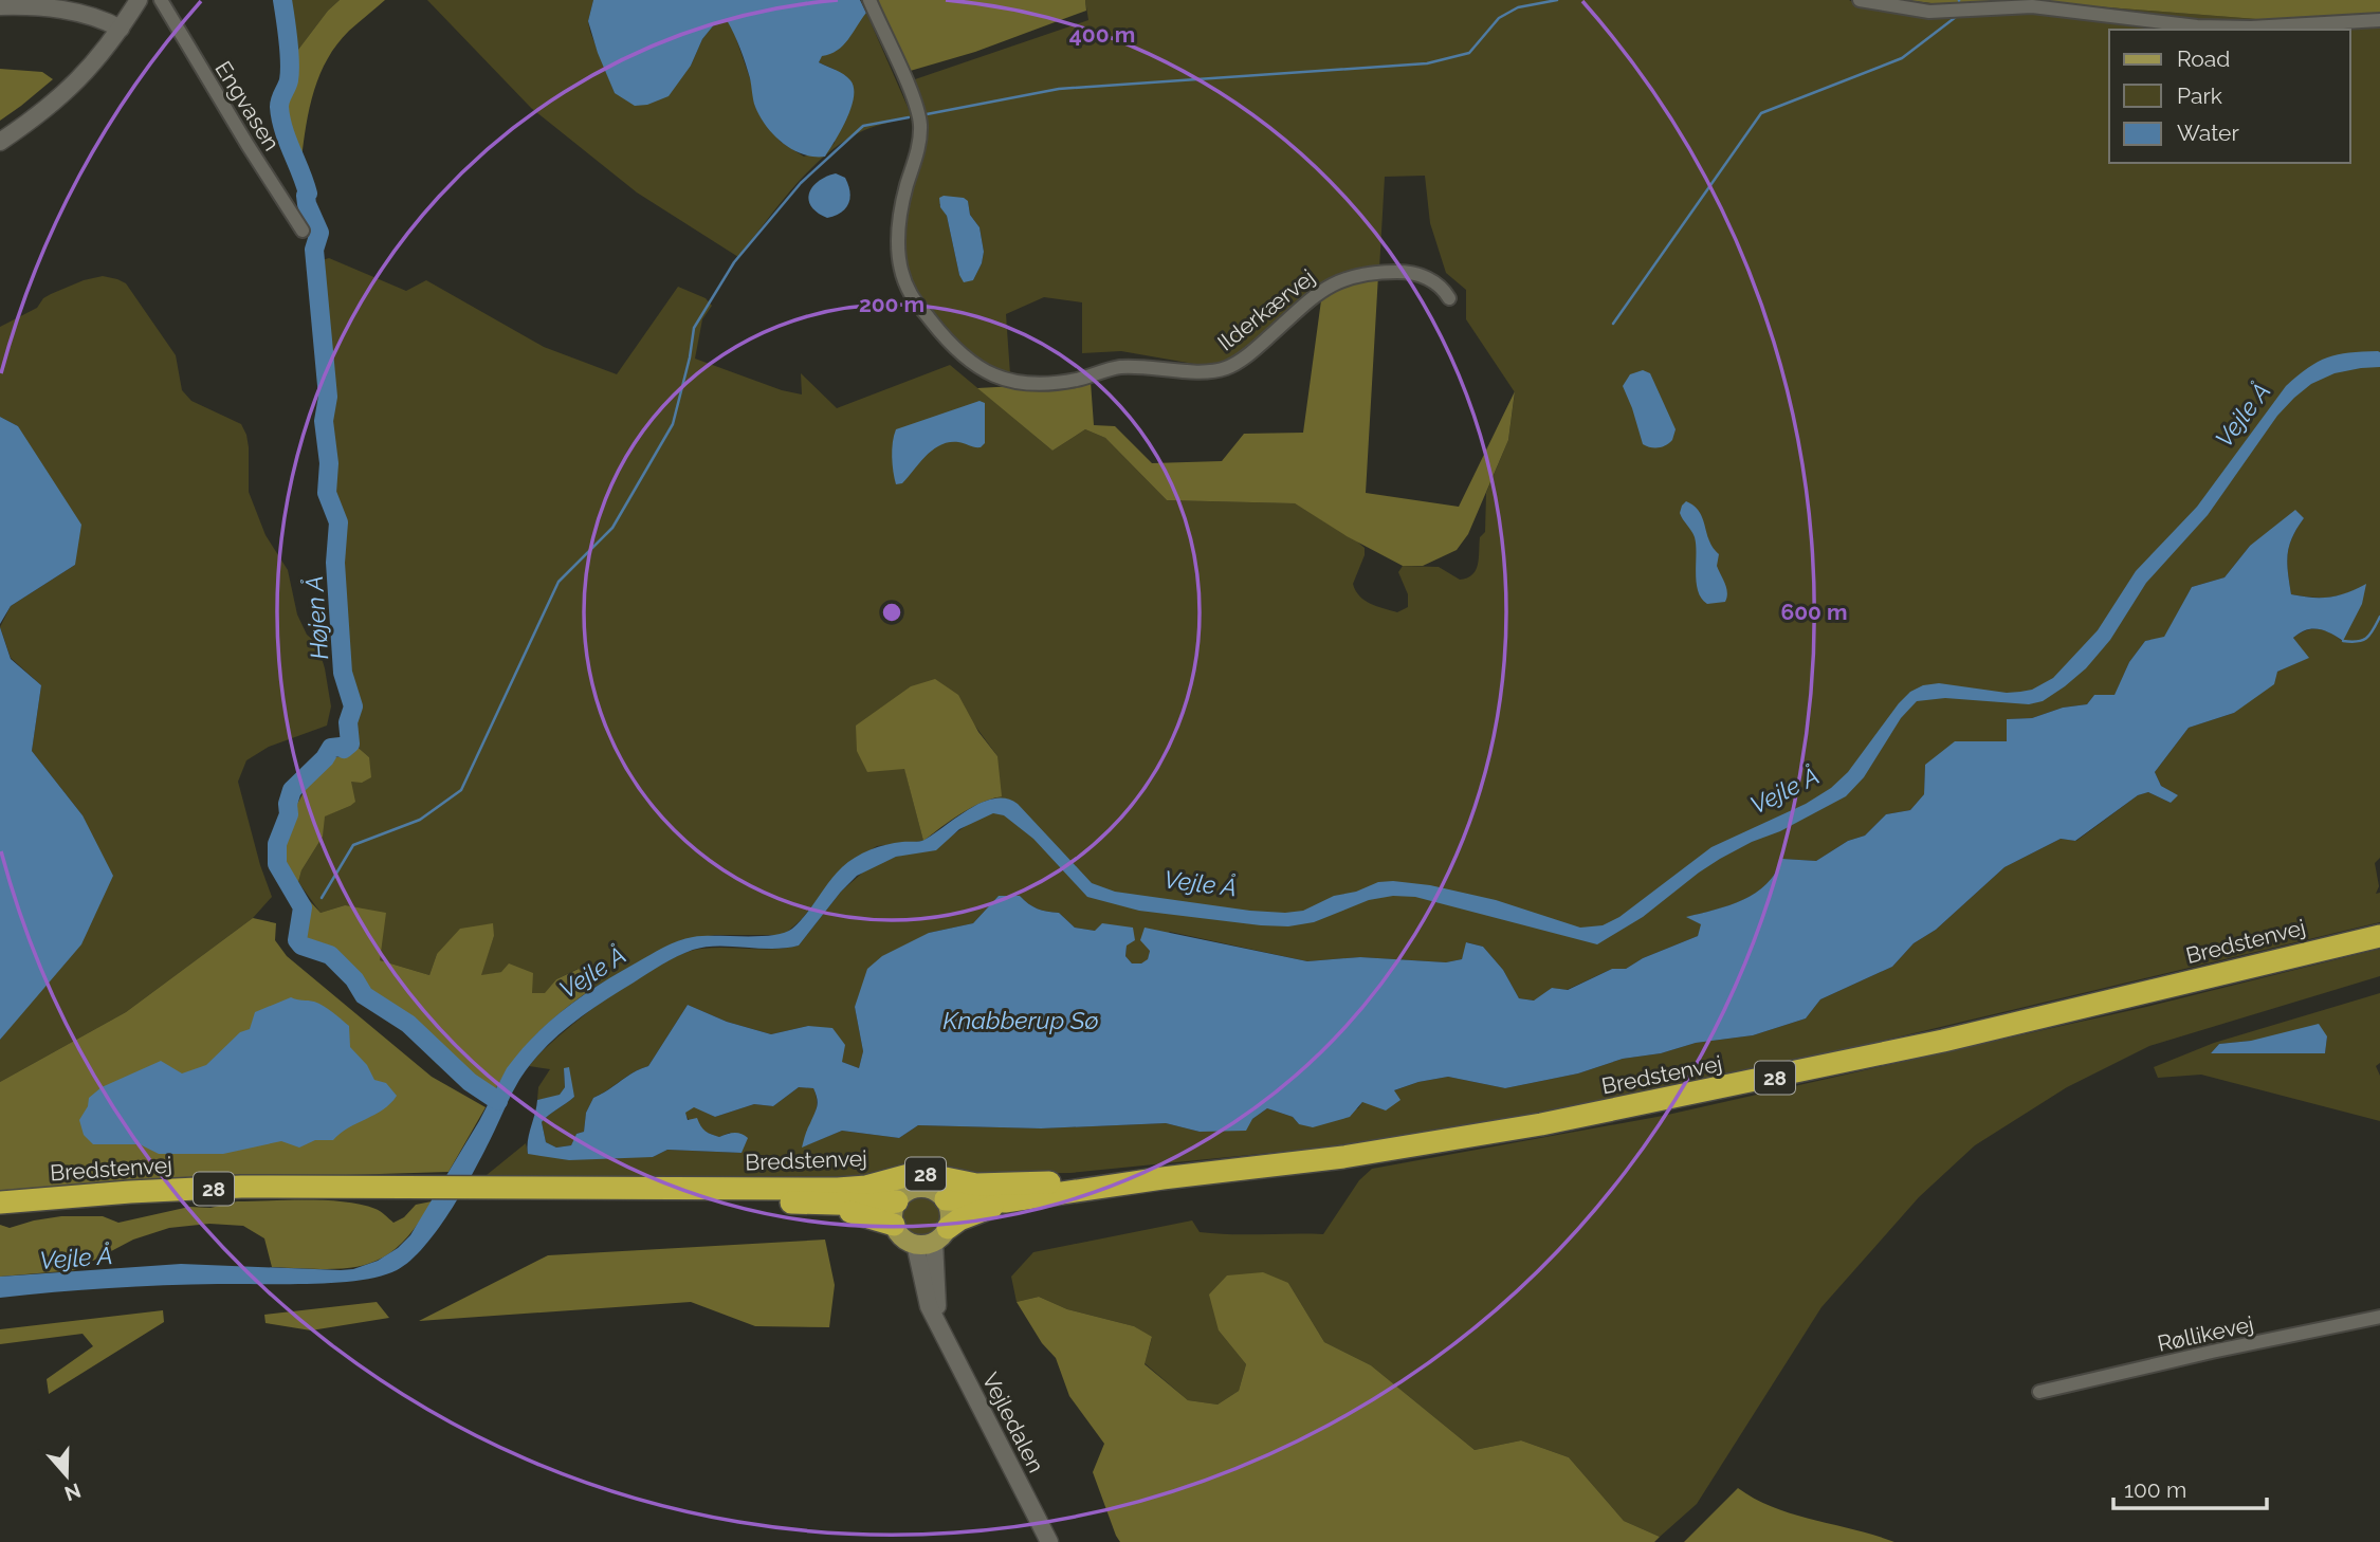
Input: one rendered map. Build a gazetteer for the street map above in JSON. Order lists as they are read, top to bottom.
{
  "streets": {
    "highway": ["Bredstenvej", "28"],
    "street": [
      "Engvasen",
      "Ilderkærvej",
      "Røllikevej",
      "Vejledalen"
    ]
  },
  "crossings": [
    ["Bredstenvej", "28"],
    ["Bredstenvej", "Vejledalen"],
    ["28", "Vejledalen"]
  ],
  "water": ["Vejle Å", "Højen Å", "Knabberup Sø"],
  "legend": ["Road", "Park", "Water"],
  "scale_bar": "100 m",
  "north": "bottom",
  "rings": ["400 m", "200 m", "600 m"]
}
